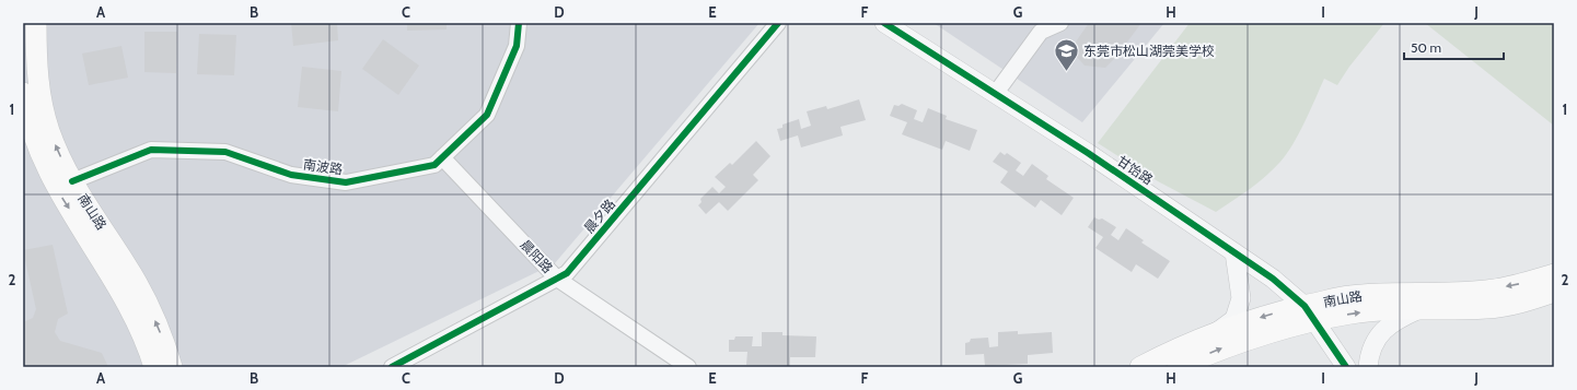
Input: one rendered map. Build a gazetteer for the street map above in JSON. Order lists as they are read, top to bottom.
{
  "streets": {
    "main road": ["南山路"],
    "street": [
      "南波路",
      "甘饴路",
      "晨夕路",
      "晨阳路"
    ]
  },
  "crossings": [
    ["南波路", "南山路"],
    ["南波路", "晨阳路"],
    ["甘饴路", "南山路"],
    ["晨夕路", "晨阳路"]
  ],
  "places": {
    "school or university": ["东莞市松山湖莞美学校"]
  },
  "scale_bar": "50 m",
  "grid": {
    "columns": [
      "A",
      "B",
      "C",
      "D",
      "E",
      "F",
      "G",
      "H",
      "I",
      "J"
    ],
    "rows": ["1", "2"]
  }
}
